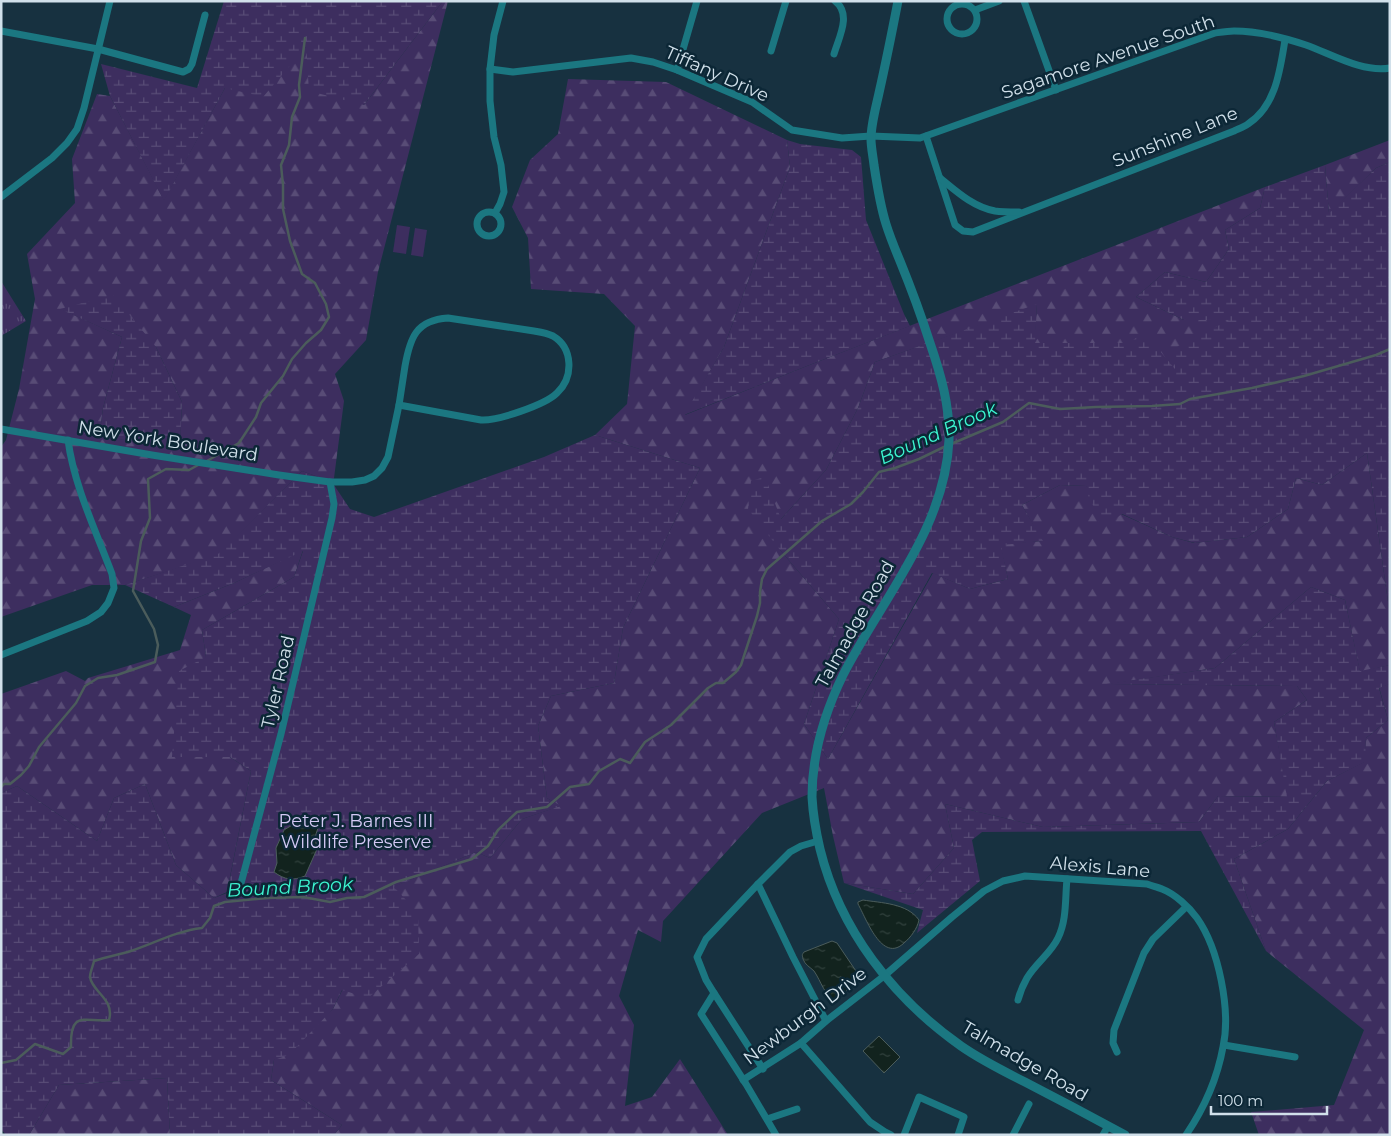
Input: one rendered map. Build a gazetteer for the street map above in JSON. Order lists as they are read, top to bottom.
{
  "streets": {
    "street": [
      "Sagamore Avenue South",
      "Tiffany Drive",
      "Sunshine Lane",
      "New York Boulevard",
      "Talmadge Road",
      "Tyler Road",
      "Alexis Lane",
      "Newburgh Drive"
    ]
  },
  "crossings": [
    ["Sagamore Avenue South", "Tiffany Drive"],
    ["Sagamore Avenue South", "Sunshine Lane"],
    ["Tiffany Drive", "Sunshine Lane"],
    ["Tiffany Drive", "Talmadge Road"],
    ["New York Boulevard", "Tyler Road"],
    ["Talmadge Road", "Alexis Lane"],
    ["Talmadge Road", "Newburgh Drive"],
    ["Alexis Lane", "Newburgh Drive"]
  ],
  "water": ["Bound Brook"],
  "parks": ["Peter J. Barnes III Wildlife Preserve"],
  "scale_bar": "100 m"
}
